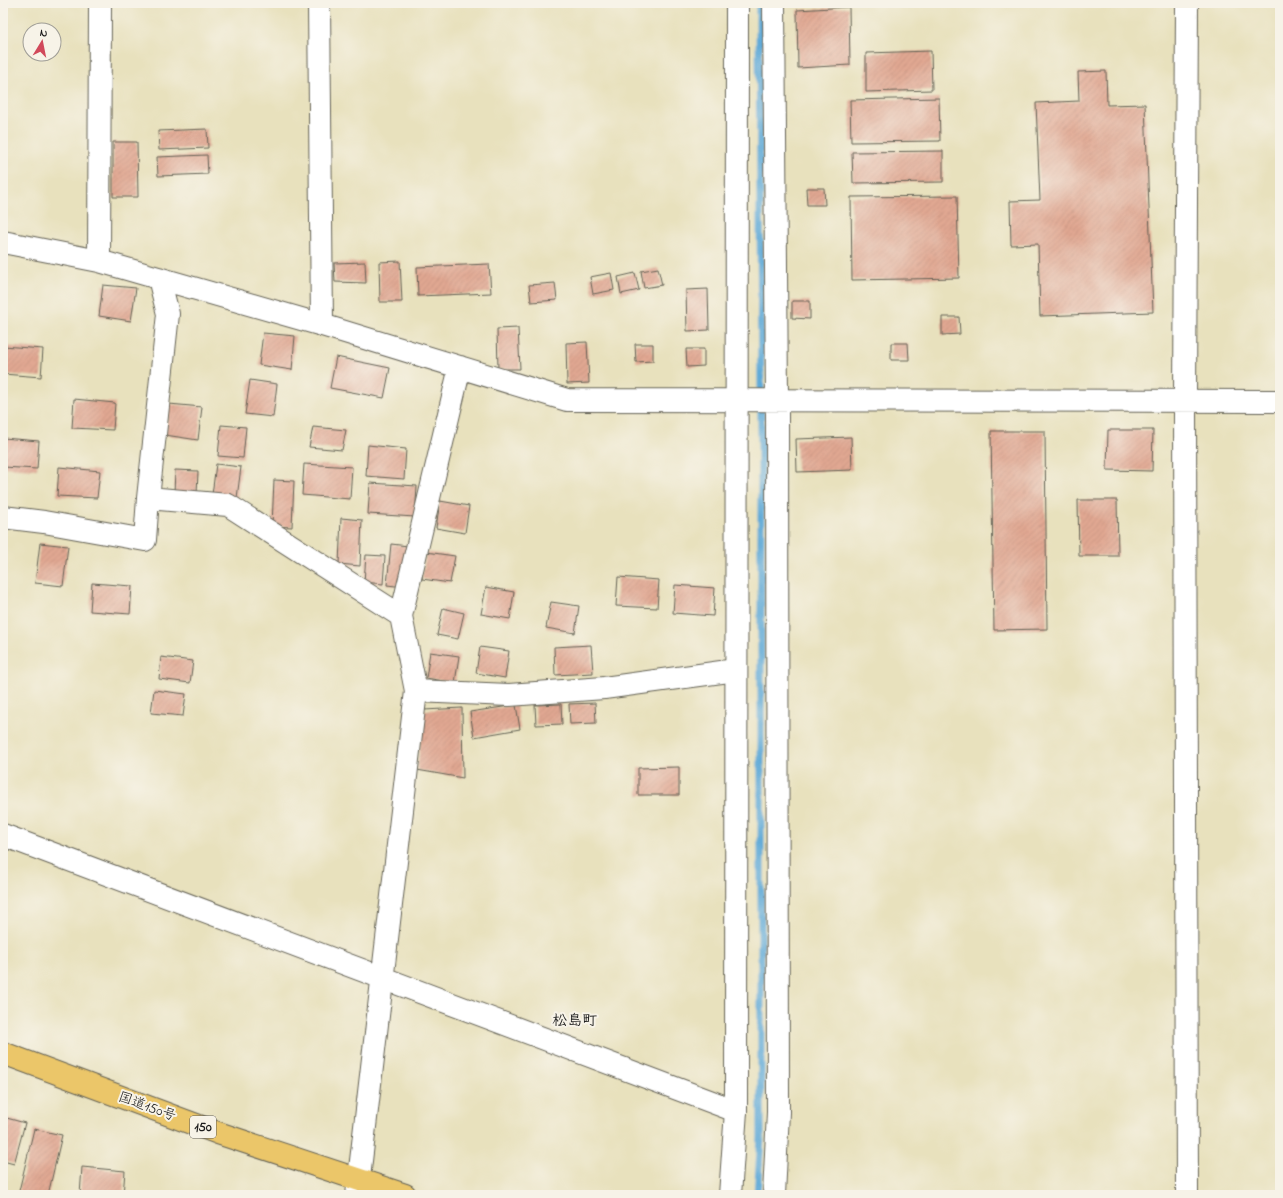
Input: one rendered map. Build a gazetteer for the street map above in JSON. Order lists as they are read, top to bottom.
{
  "streets": {
    "highway": ["国道150号", "150"]
  },
  "districts": ["松島町"],
  "north": "top"
}
